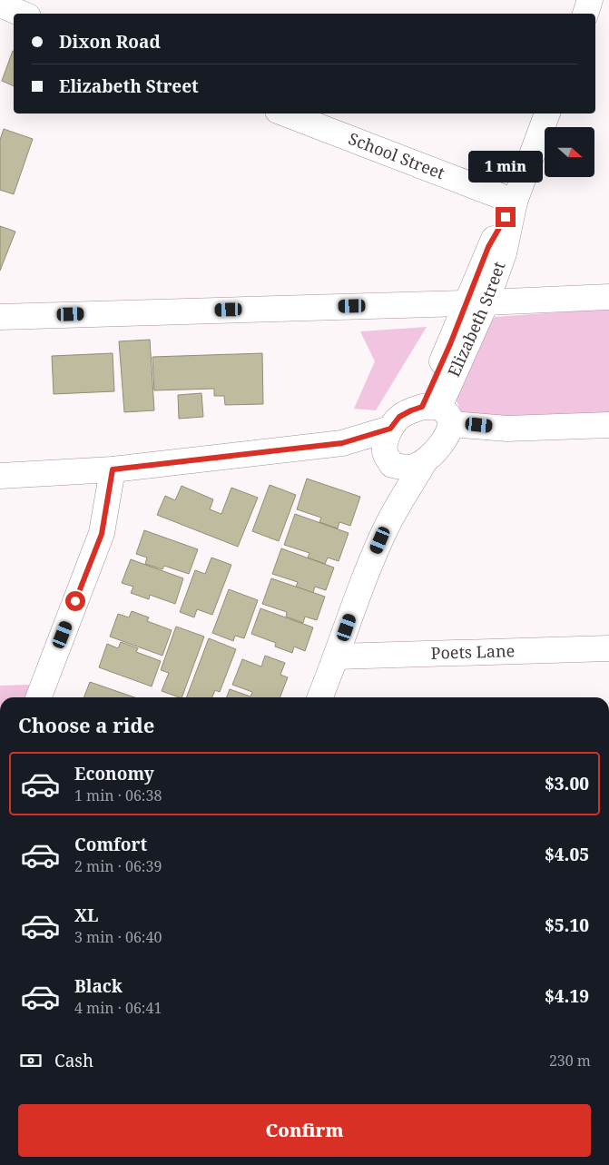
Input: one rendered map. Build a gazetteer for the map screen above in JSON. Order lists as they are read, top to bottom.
{
  "streets": {
    "street": ["School Street", "Elizabeth Street", "Poets Lane"]
  },
  "crossings": [
    ["School Street", "Elizabeth Street"]
  ],
  "north": "right",
  "page": {
    "banner": ["Dixon Road", "Elizabeth Street"],
    "bubble": "1 min",
    "heading": "Choose a ride",
    "list": [
      {
        "name": "Economy",
        "note": "1 min · 06:38",
        "value": "$3.00"
      },
      {
        "name": "Comfort",
        "note": "2 min · 06:39",
        "value": "$4.05"
      },
      {
        "name": "XL",
        "note": "3 min · 06:40",
        "value": "$5.10"
      },
      {
        "name": "Black",
        "note": "4 min · 06:41",
        "value": "$4.19"
      }
    ],
    "pay": ["Cash", "230 m"],
    "buttons": "Confirm"
  }
}
